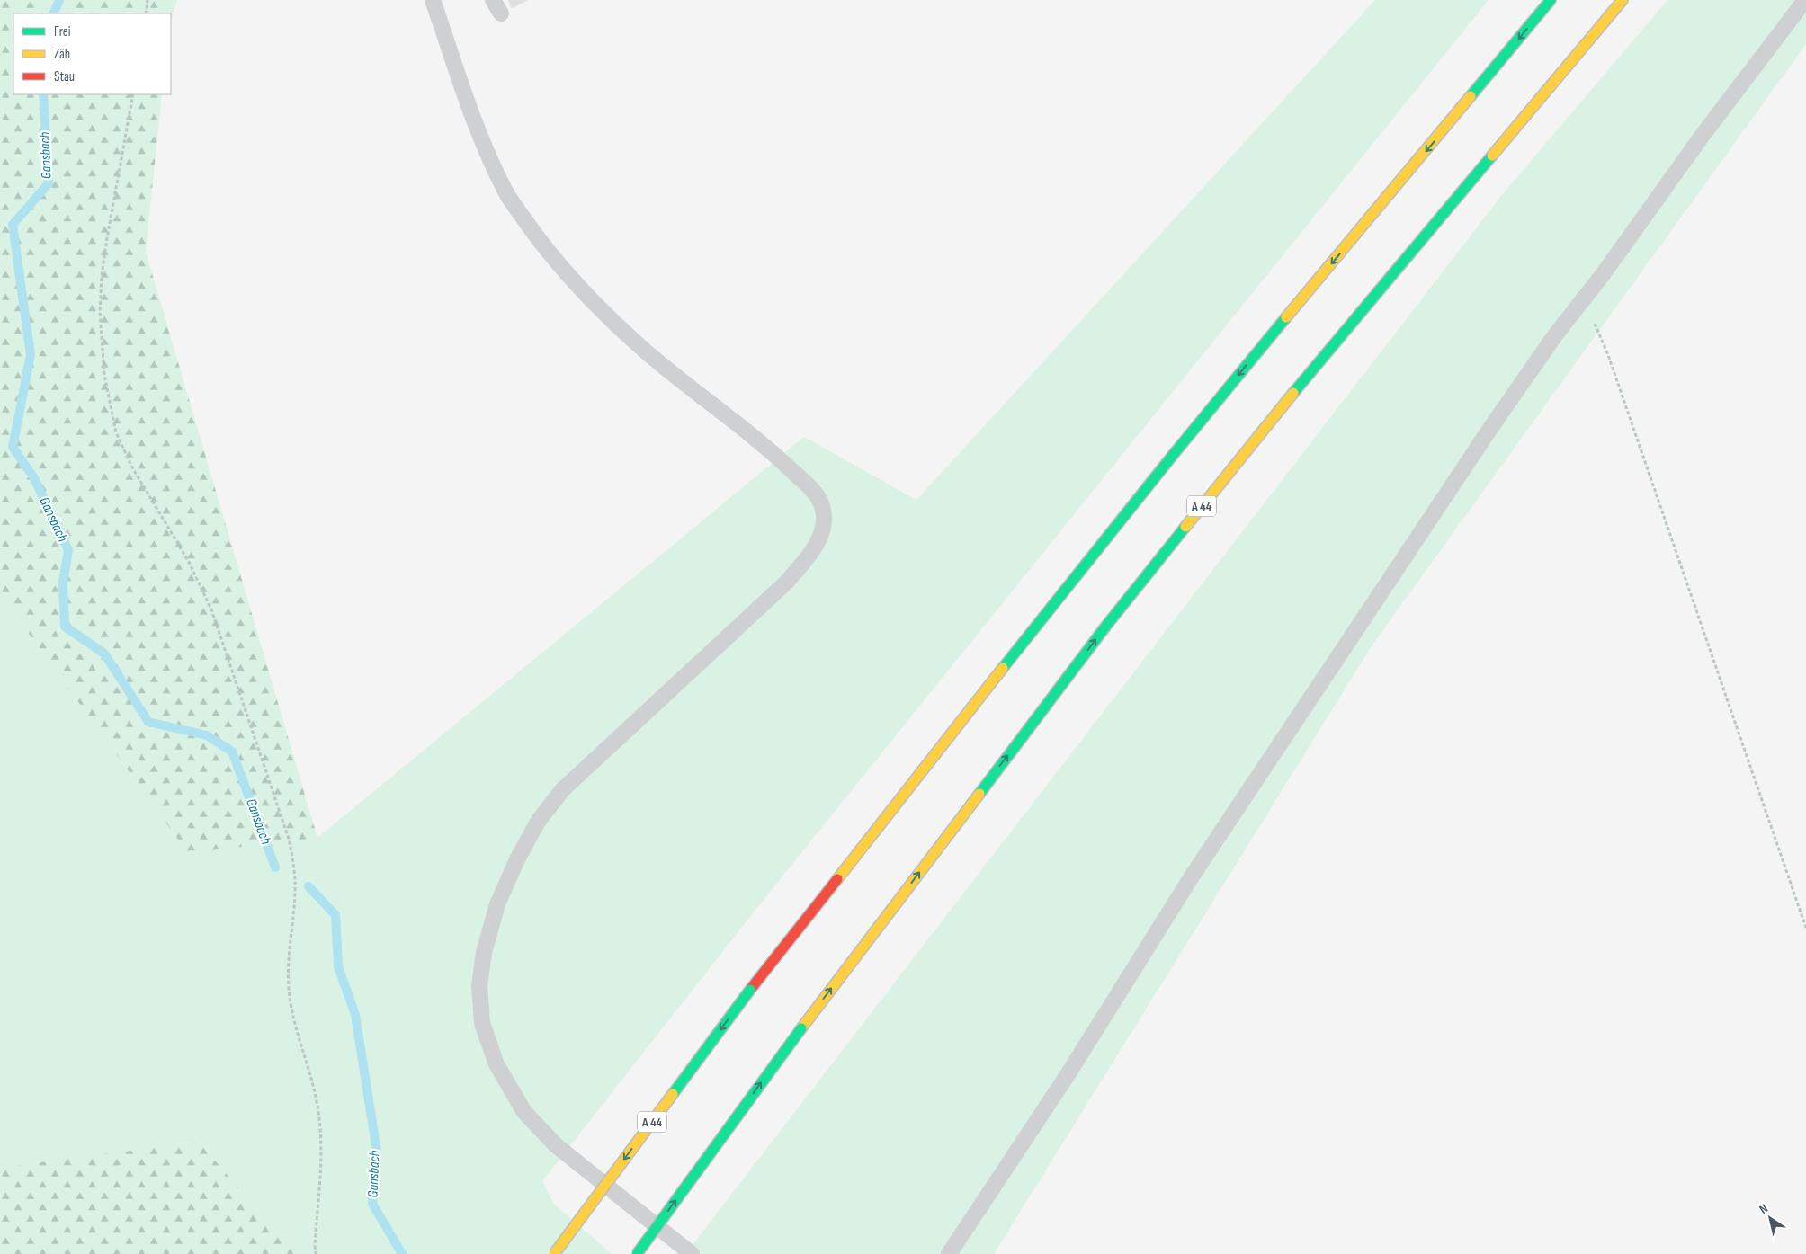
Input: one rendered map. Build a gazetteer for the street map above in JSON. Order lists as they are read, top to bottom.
{
  "streets": {
    "highway": ["A 44"]
  },
  "water": ["Gansbach"],
  "legend": ["Frei", "Zäh", "Stau"],
  "north": "top left"
}
